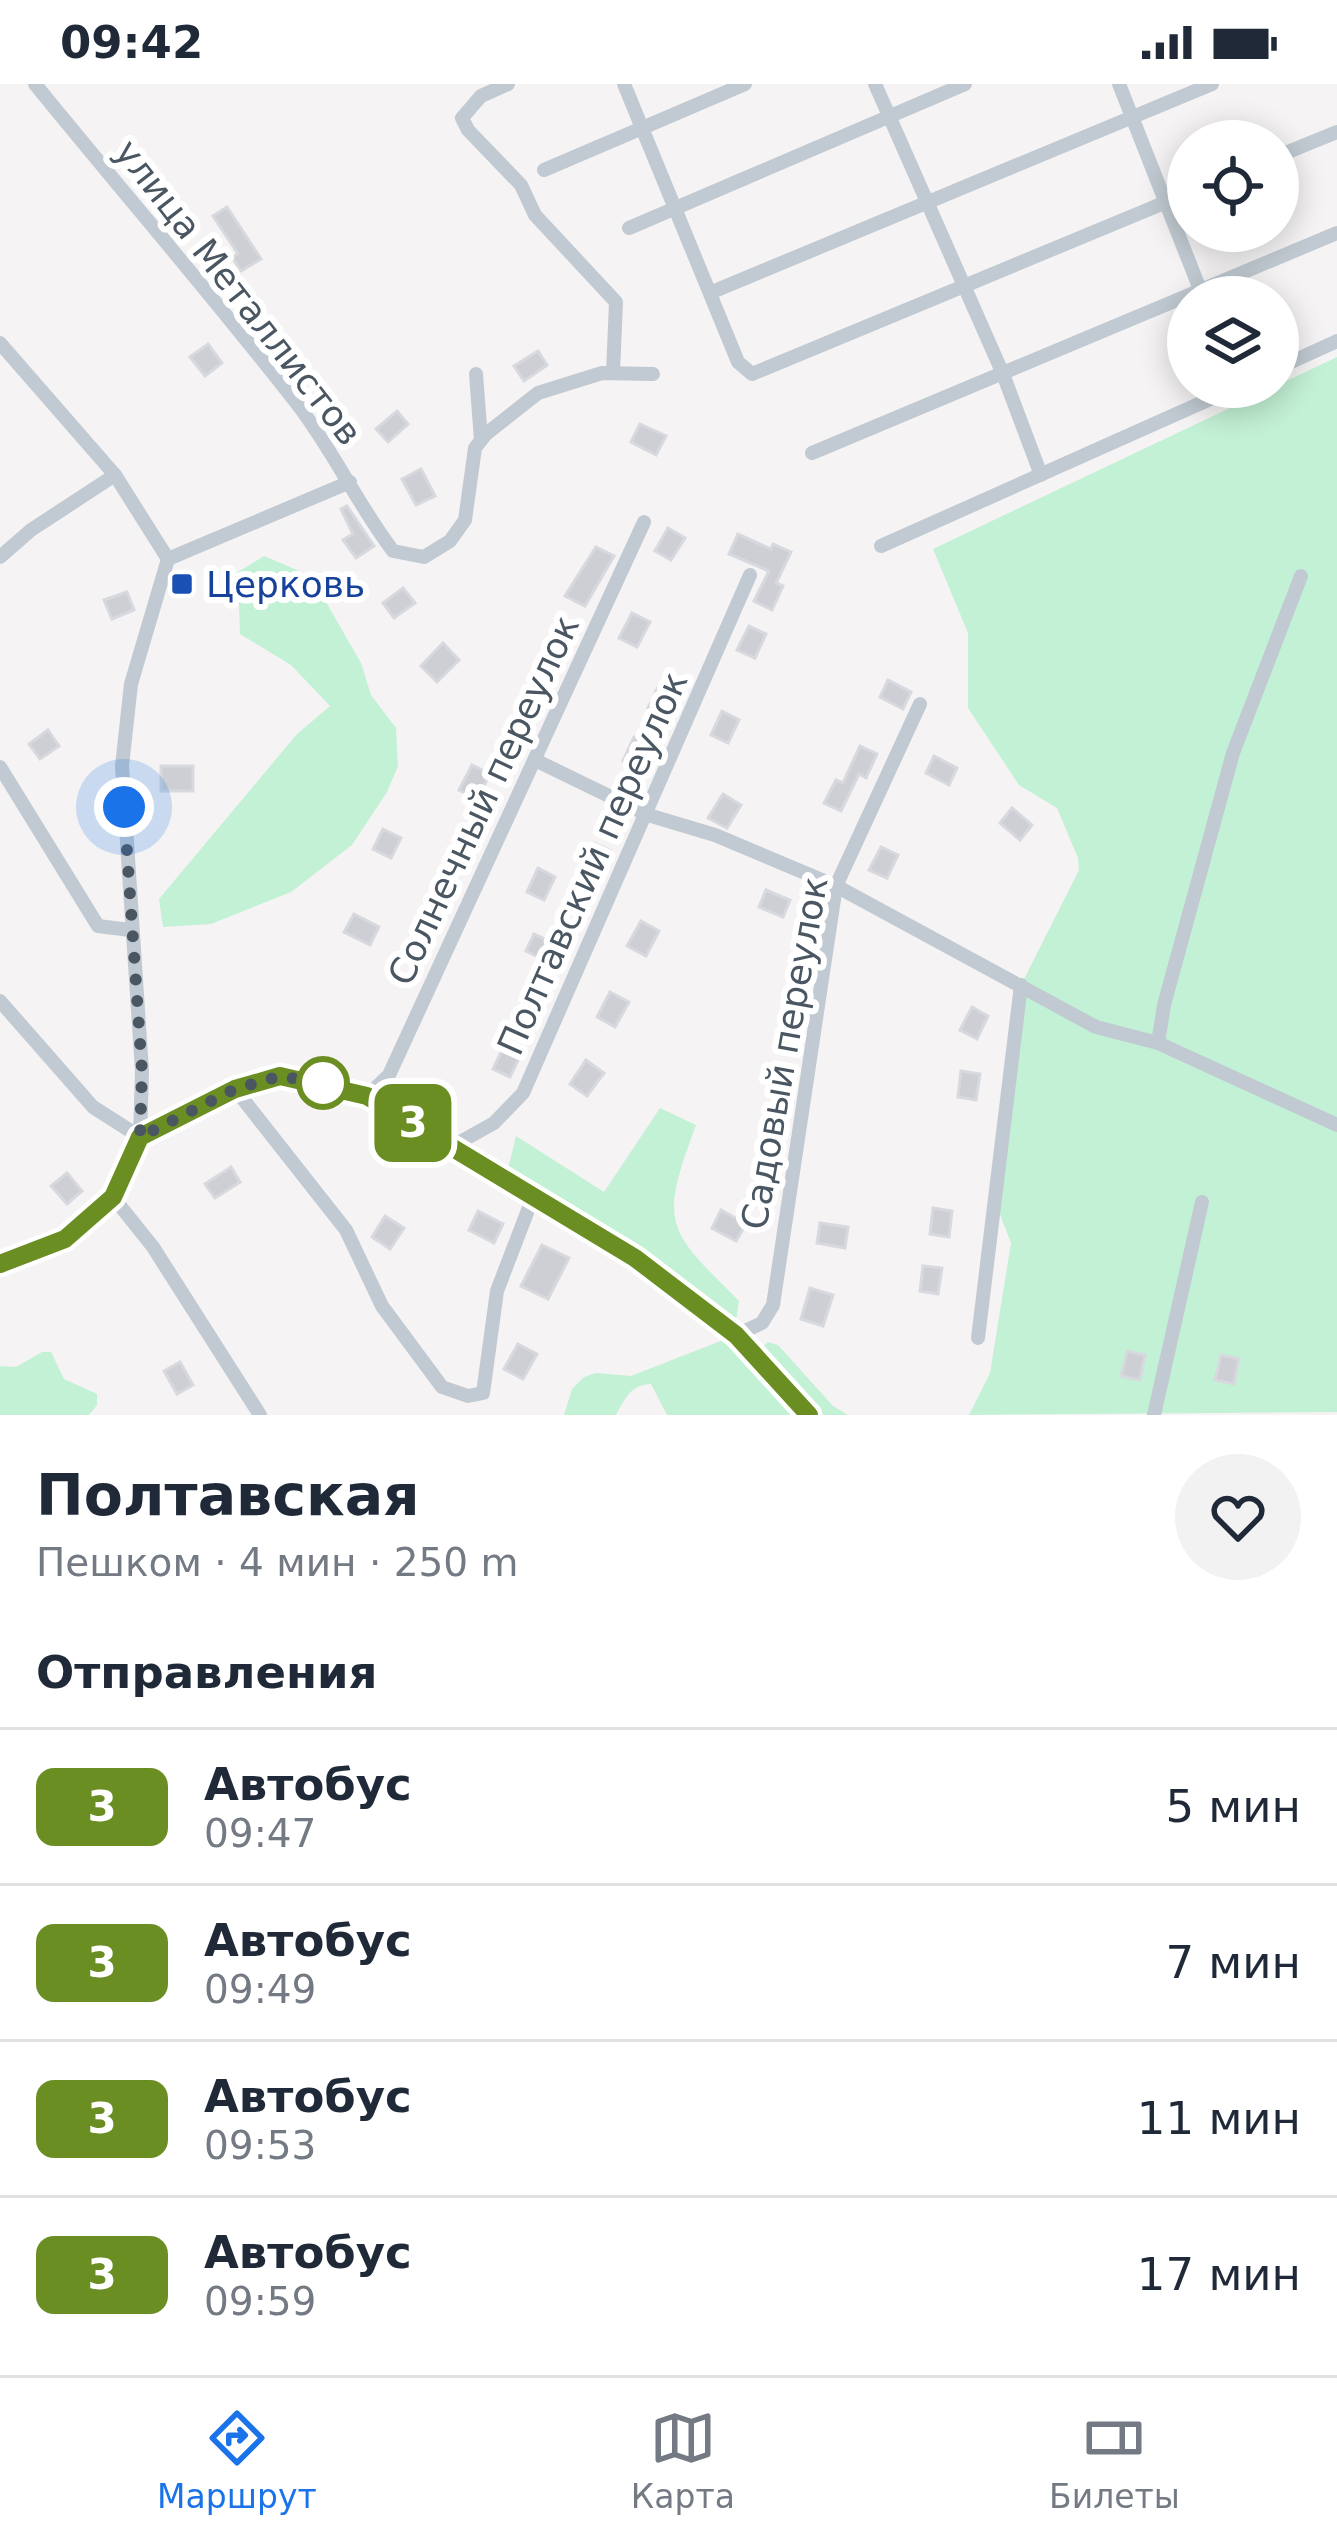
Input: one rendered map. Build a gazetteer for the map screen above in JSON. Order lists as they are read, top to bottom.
{
  "streets": {
    "street": [
      "улица Металлистов",
      "Солнечный переулок",
      "Полтавский переулок",
      "Садовый переулок"
    ]
  },
  "places": {
    "transit": ["Церковь"]
  },
  "lines": ["bus line 3"],
  "page": {
    "status": "09:42",
    "on_map": "3",
    "heading": [
      ["Полтавская", "Пешком · 4 мин · 250 m"],
      "Отправления"
    ],
    "list": [
      {
        "mark": "3",
        "name": "Автобус",
        "note": "09:47",
        "value": "5 мин"
      },
      {
        "mark": "3",
        "name": "Автобус",
        "note": "09:49",
        "value": "7 мин"
      },
      {
        "mark": "3",
        "name": "Автобус",
        "note": "09:53",
        "value": "11 мин"
      },
      {
        "mark": "3",
        "name": "Автобус",
        "note": "09:59",
        "value": "17 мин"
      }
    ],
    "tabs": ["Маршрут", "Карта", "Билеты"]
  }
}
